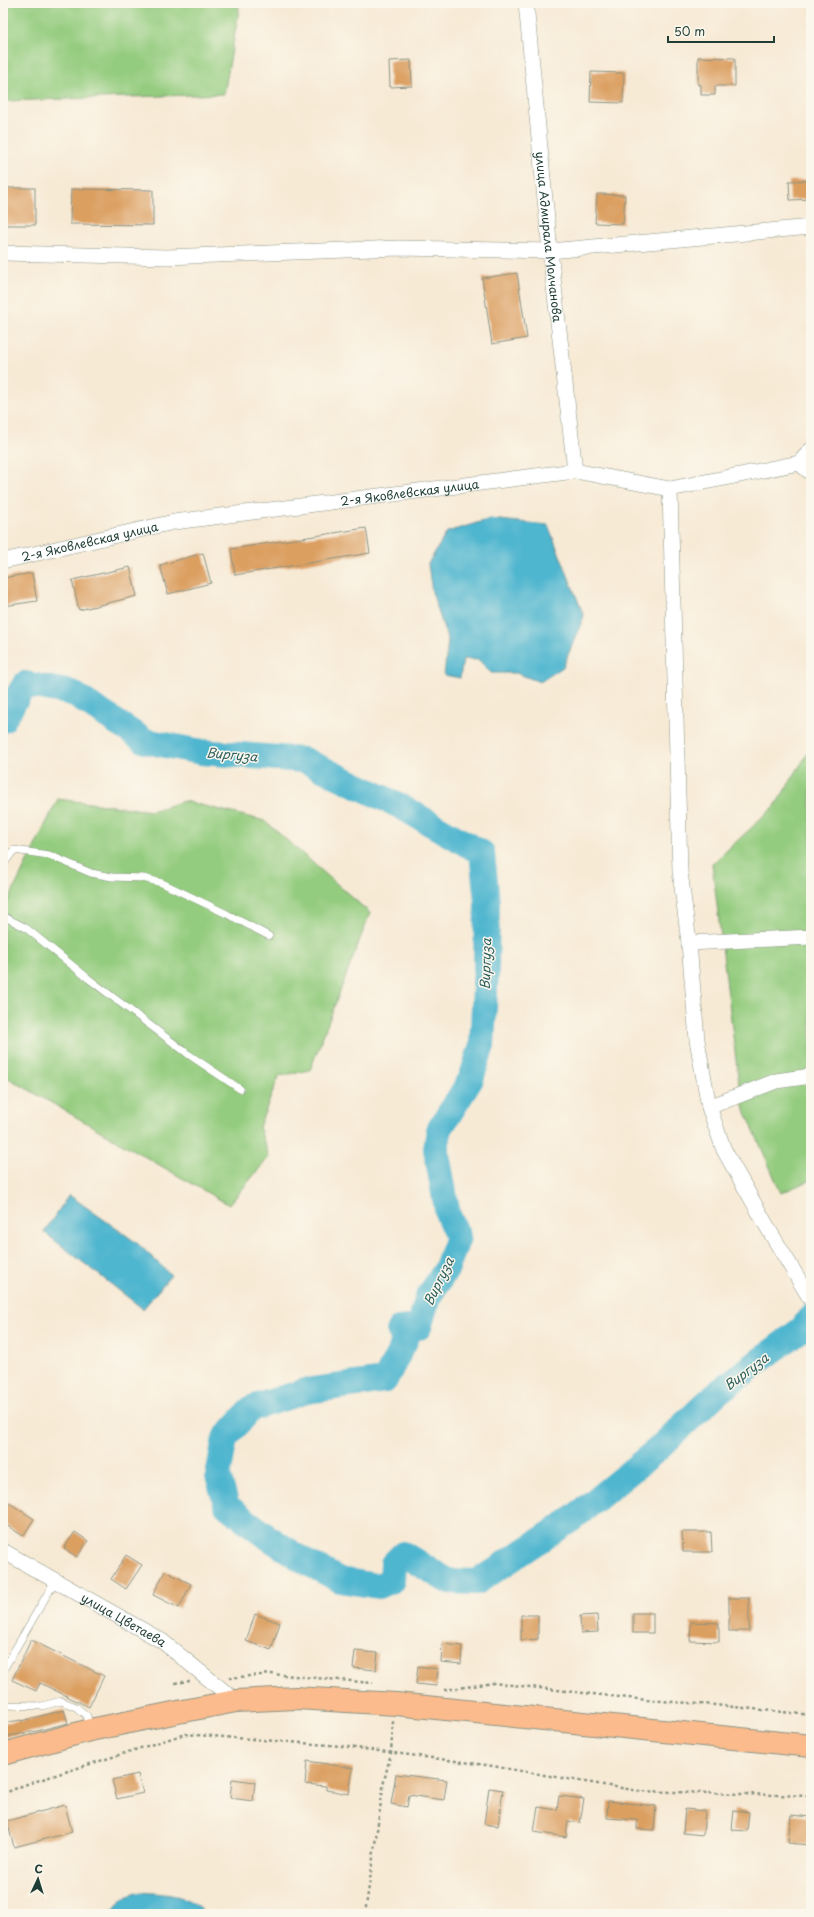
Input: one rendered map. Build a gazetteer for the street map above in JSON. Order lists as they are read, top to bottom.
{
  "streets": {
    "street": ["улица Адмирала Молчанова", "2-я Яковлевская улица", "улица Цветаева"]
  },
  "crossings": [
    ["улица Адмирала Молчанова", "2-я Яковлевская улица"]
  ],
  "water": ["Виргуза"],
  "scale_bar": "50 m",
  "north": "top"
}
